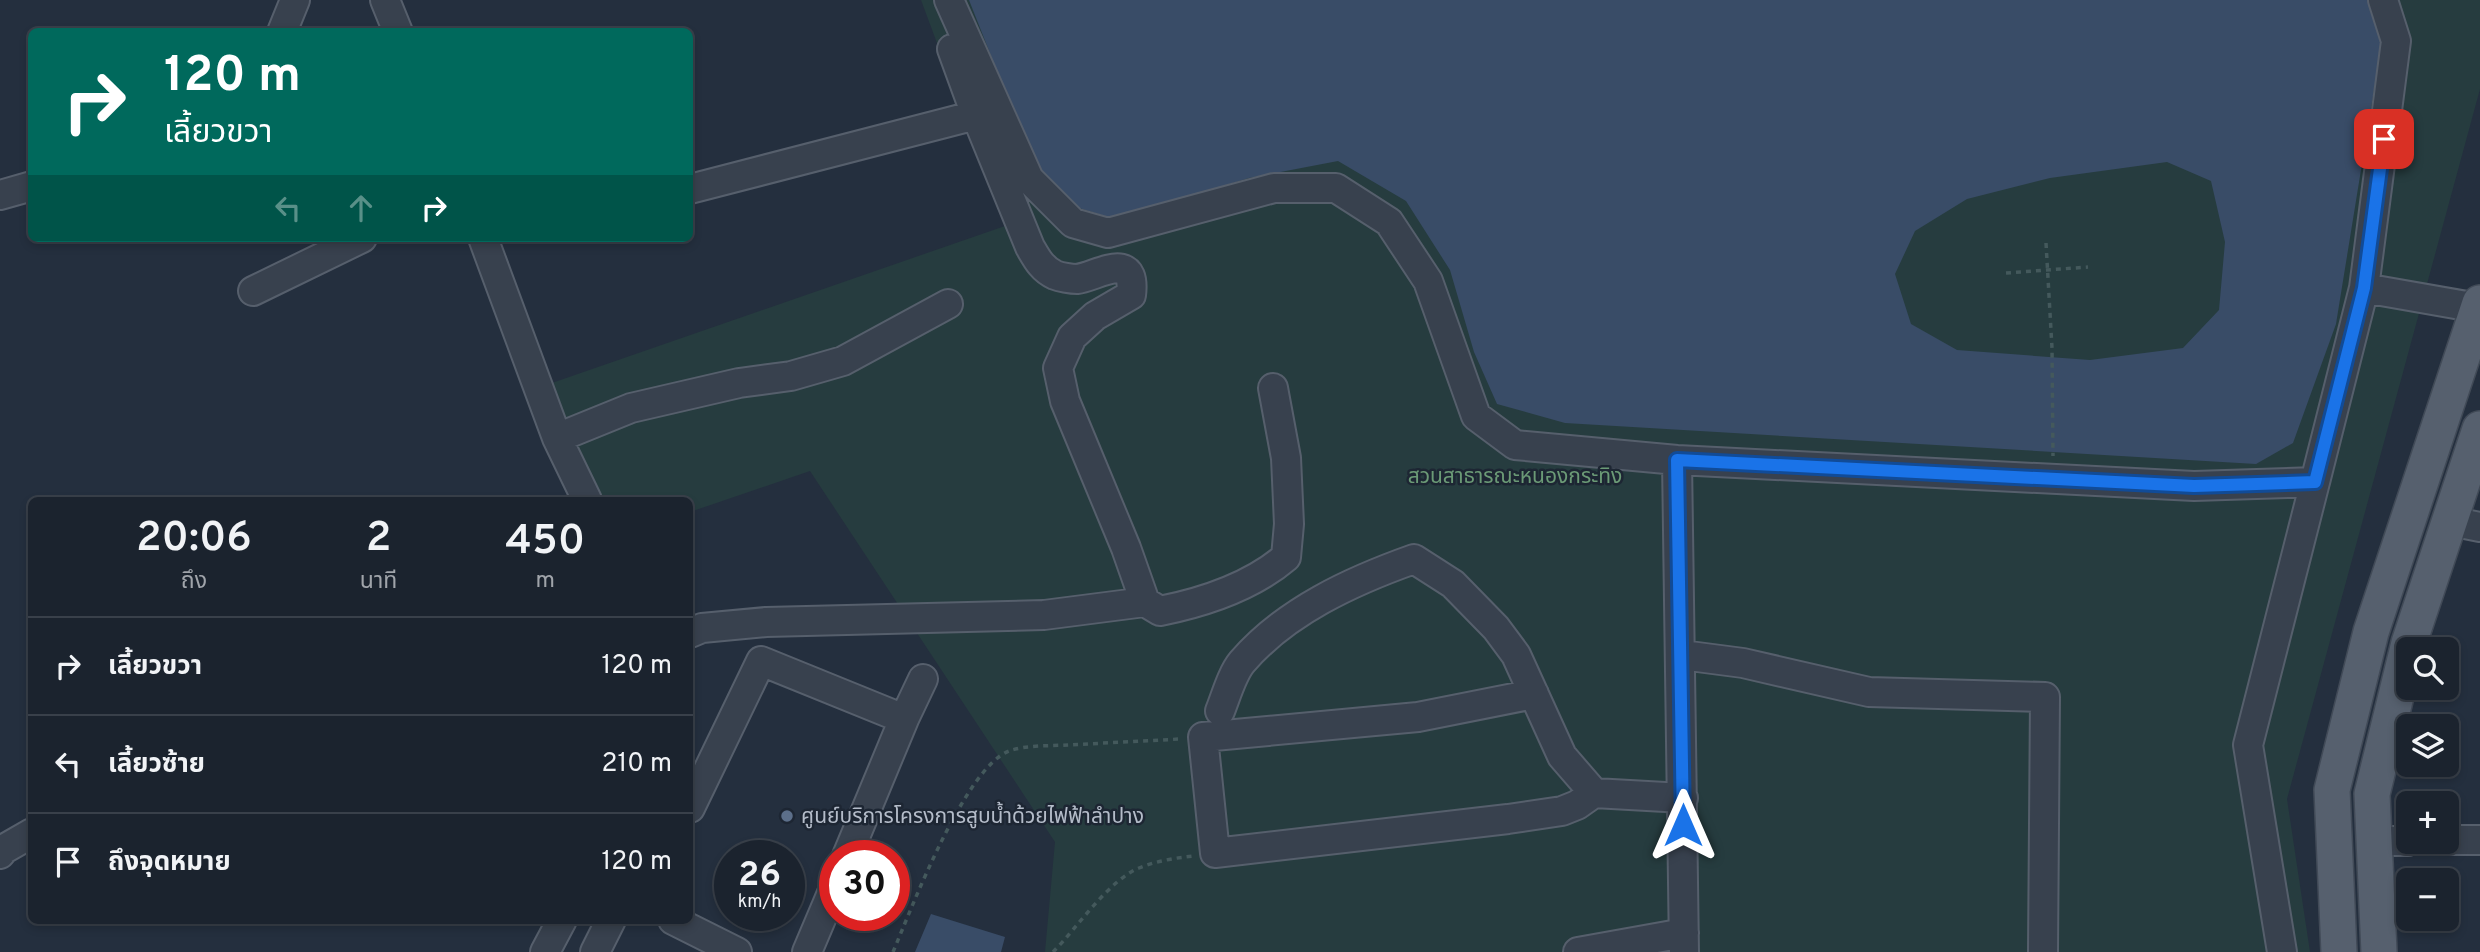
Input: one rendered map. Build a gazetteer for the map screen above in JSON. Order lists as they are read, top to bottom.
{
  "parks": ["สวนสาธารณะหนองกระทิง"],
  "places": ["ศูนย์บริการโครงการสูบน้ำด้วยไฟฟ้าลําปาง"],
  "page": {
    "turn": ["120 m", "เลี้ยวขวา"],
    "eta": [
      "20:06",
      "ถึง",
      "2",
      "นาที",
      "450",
      "m"
    ],
    "list": [
      {
        "name": "เลี้ยวขวา",
        "value": "120 m"
      },
      {
        "name": "เลี้ยวซ้าย",
        "value": "210 m"
      },
      {
        "name": "ถึงจุดหมาย",
        "value": "120 m"
      }
    ],
    "map_buttons": ["+", "−"],
    "speed": "26 km/h",
    "limit": "30"
  }
}
